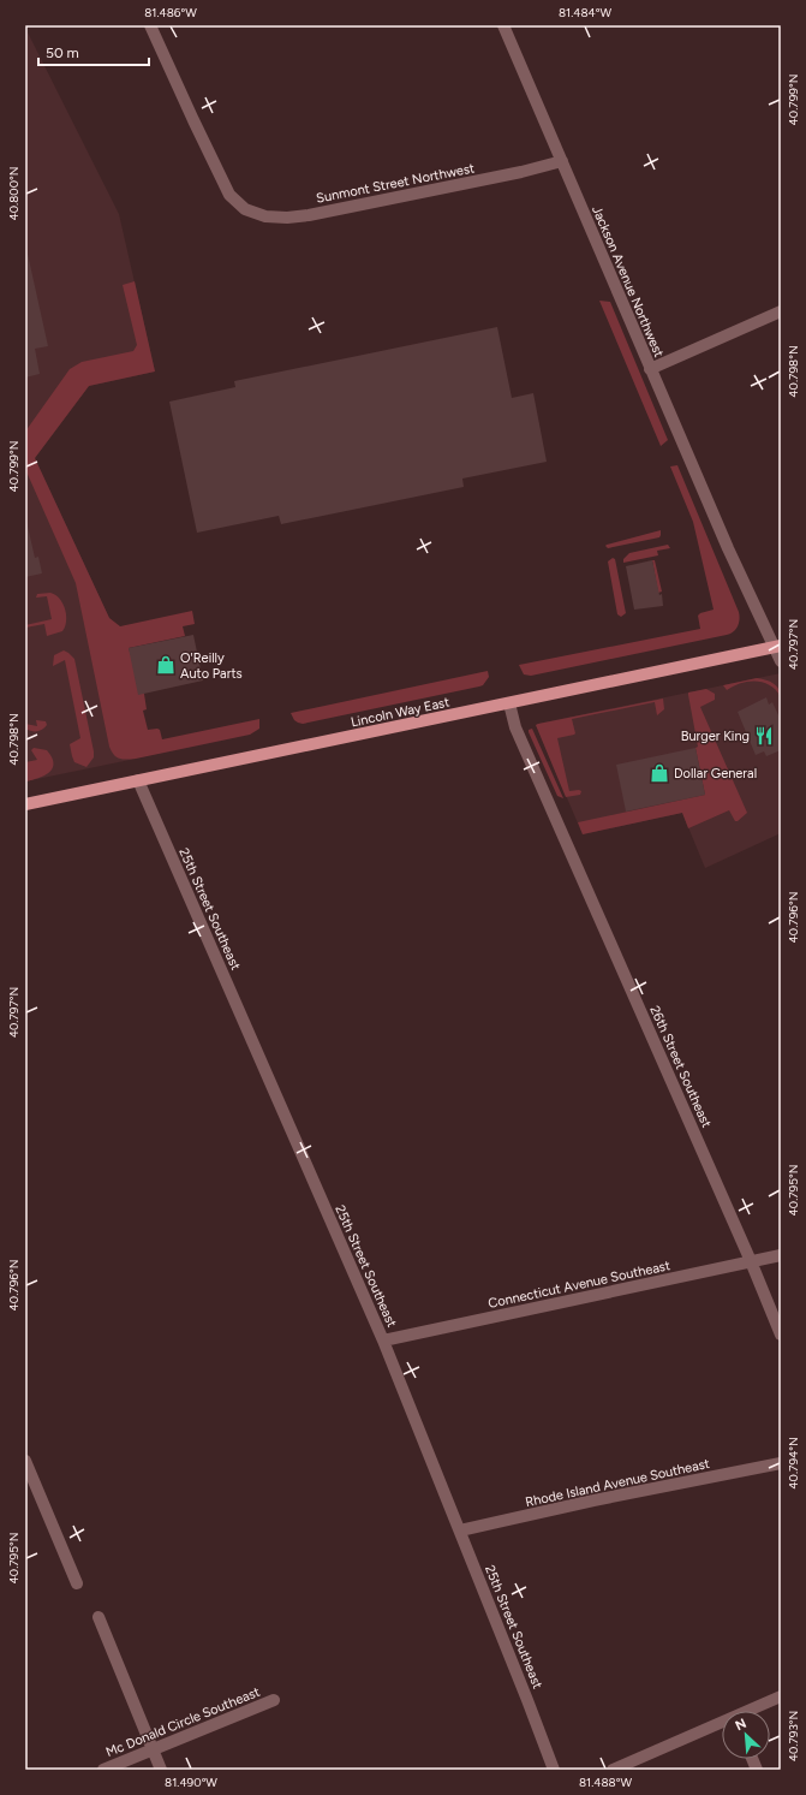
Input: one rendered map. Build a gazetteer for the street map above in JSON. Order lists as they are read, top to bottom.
{
  "streets": {
    "main road": ["Lincoln Way East"],
    "street": [
      "Sunmont Street Northwest",
      "Jackson Avenue Northwest",
      "25th Street Southeast",
      "26th Street Southeast",
      "Connecticut Avenue Southeast",
      "Rhode Island Avenue Southeast",
      "Mc Donald Circle Southeast"
    ]
  },
  "crossings": [
    ["Sunmont Street Northwest", "Jackson Avenue Northwest"],
    ["Jackson Avenue Northwest", "Lincoln Way East"],
    ["Lincoln Way East", "25th Street Southeast"],
    ["Lincoln Way East", "26th Street Southeast"],
    ["25th Street Southeast", "Connecticut Avenue Southeast"],
    ["25th Street Southeast", "Rhode Island Avenue Southeast"],
    ["26th Street Southeast", "Connecticut Avenue Southeast"]
  ],
  "places": {
    "shop": ["O'Reilly Auto Parts", "Dollar General"],
    "restaurant": ["Burger King"]
  },
  "scale_bar": "50 m",
  "north": "top left",
  "coordinates": [
    "81.486°W",
    "81.484°W",
    "40.799°N",
    "40.800°N",
    "40.798°N",
    "40.797°N",
    "40.796°N",
    "40.795°N",
    "40.794°N",
    "40.793°N",
    "81.490°W",
    "81.488°W"
  ]
}
